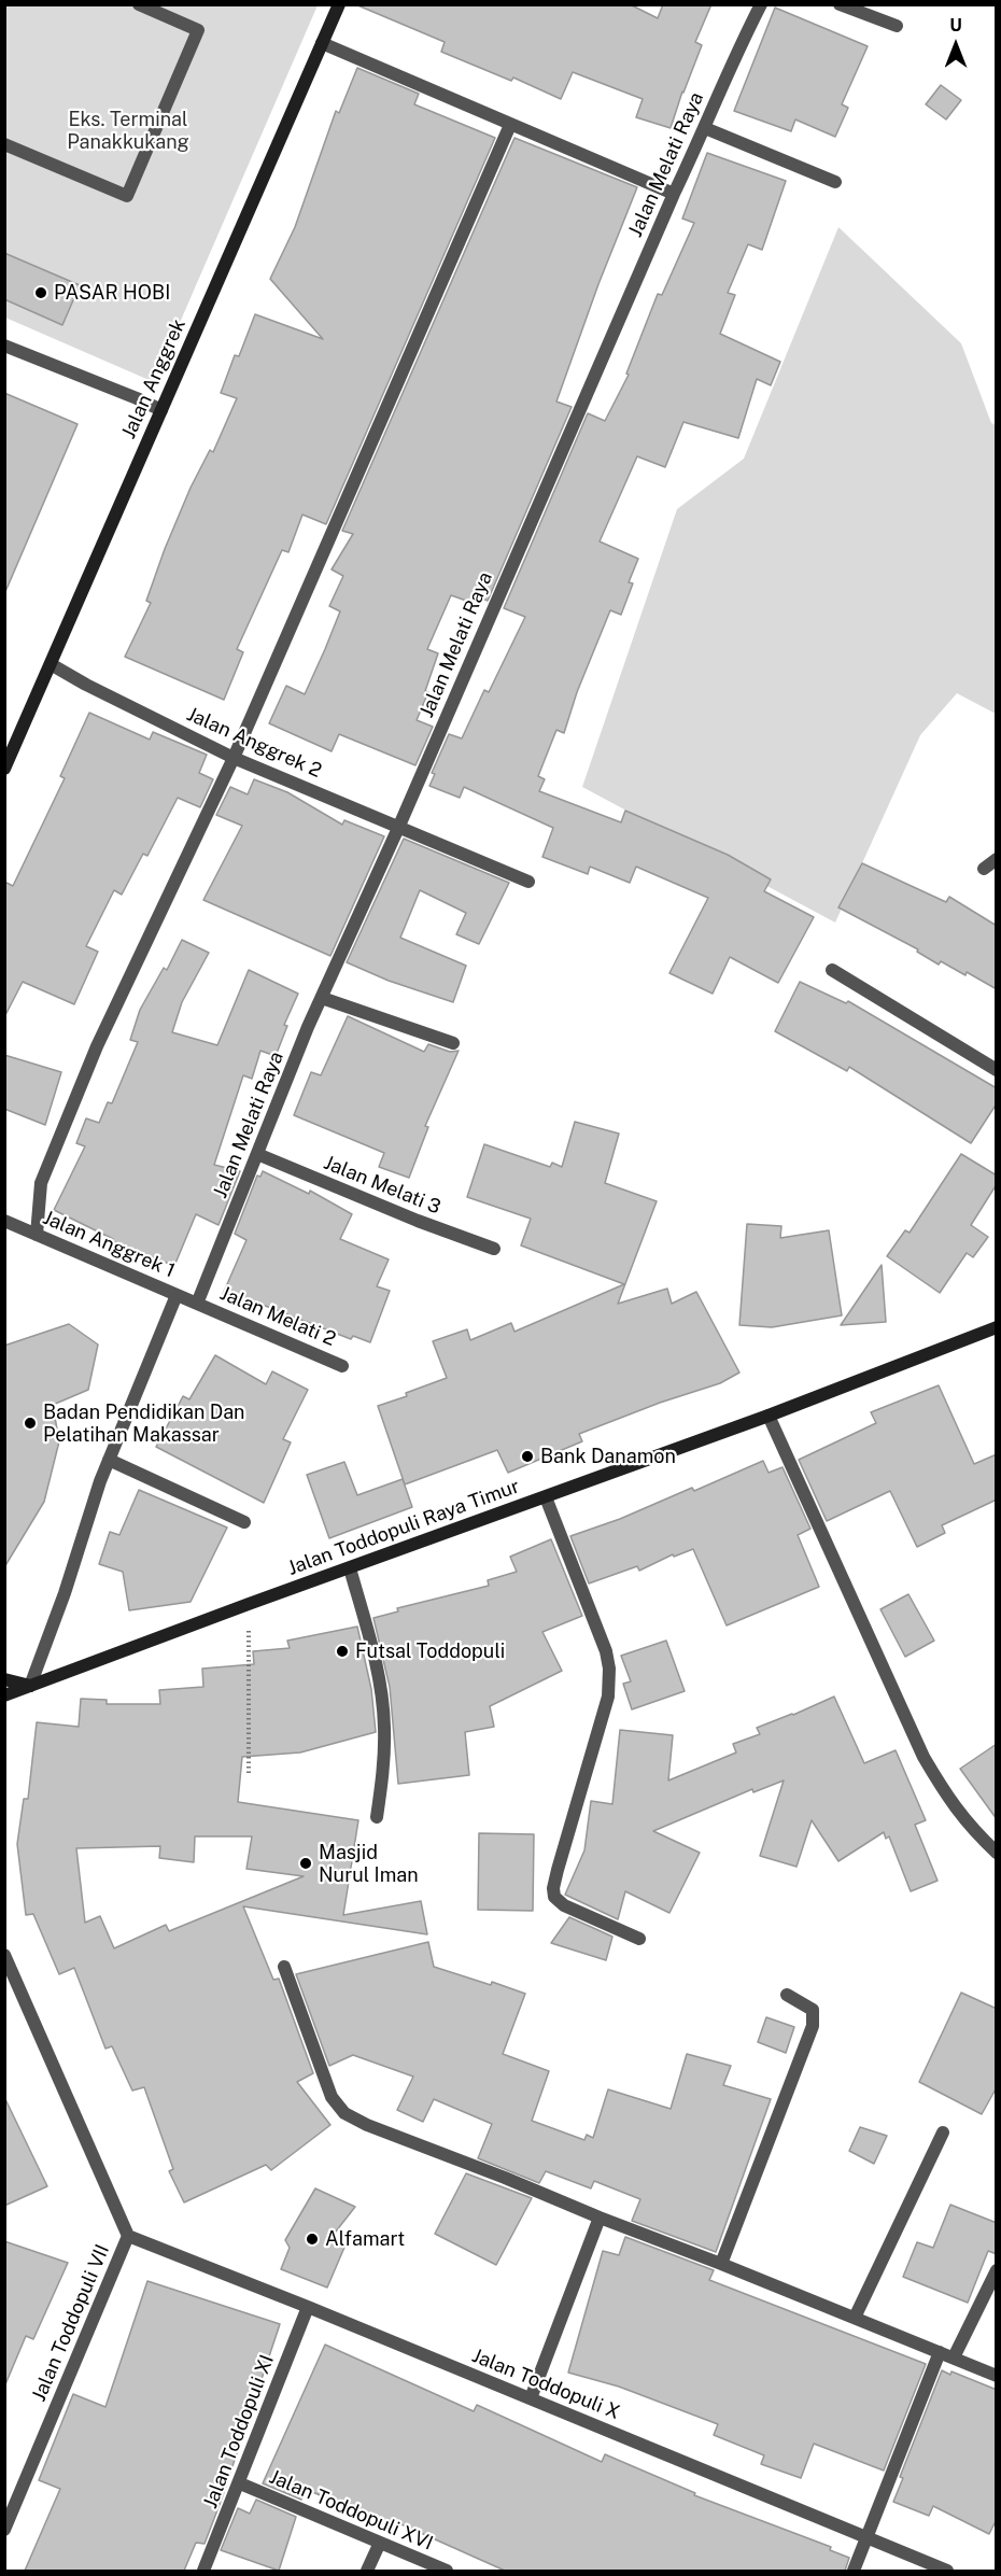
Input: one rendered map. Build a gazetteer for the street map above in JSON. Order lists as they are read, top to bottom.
{
  "streets": {
    "main road": ["Jalan Anggrek", "Jalan Toddopuli Raya Timur"],
    "street": [
      "Jalan Melati Raya",
      "Jalan Anggrek 2",
      "Jalan Melati 3",
      "Jalan Anggrek 1",
      "Jalan Melati 2",
      "Jalan Toddopuli VII",
      "Jalan Toddopuli X",
      "Jalan Toddopuli XI",
      "Jalan Toddopuli XVI"
    ]
  },
  "crossings": [
    ["Jalan Melati Raya", "Jalan Anggrek 2"],
    ["Jalan Melati Raya", "Jalan Melati 3"],
    ["Jalan Melati Raya", "Jalan Anggrek 1"],
    ["Jalan Melati Raya", "Jalan Melati 2"],
    ["Jalan Anggrek", "Jalan Anggrek 2"],
    ["Jalan Anggrek 1", "Jalan Melati 2"],
    ["Jalan Toddopuli VII", "Jalan Toddopuli X"],
    ["Jalan Toddopuli X", "Jalan Toddopuli XI"],
    ["Jalan Toddopuli XI", "Jalan Toddopuli XVI"]
  ],
  "parks": ["Eks. Terminal Panakkukang"],
  "places": [
    "PASAR HOBI",
    "Badan Pendidikan Dan Pelatihan Makassar",
    "Bank Danamon",
    "Futsal Toddopuli",
    "Masjid Nurul Iman",
    "Alfamart"
  ],
  "north": "top"
}
